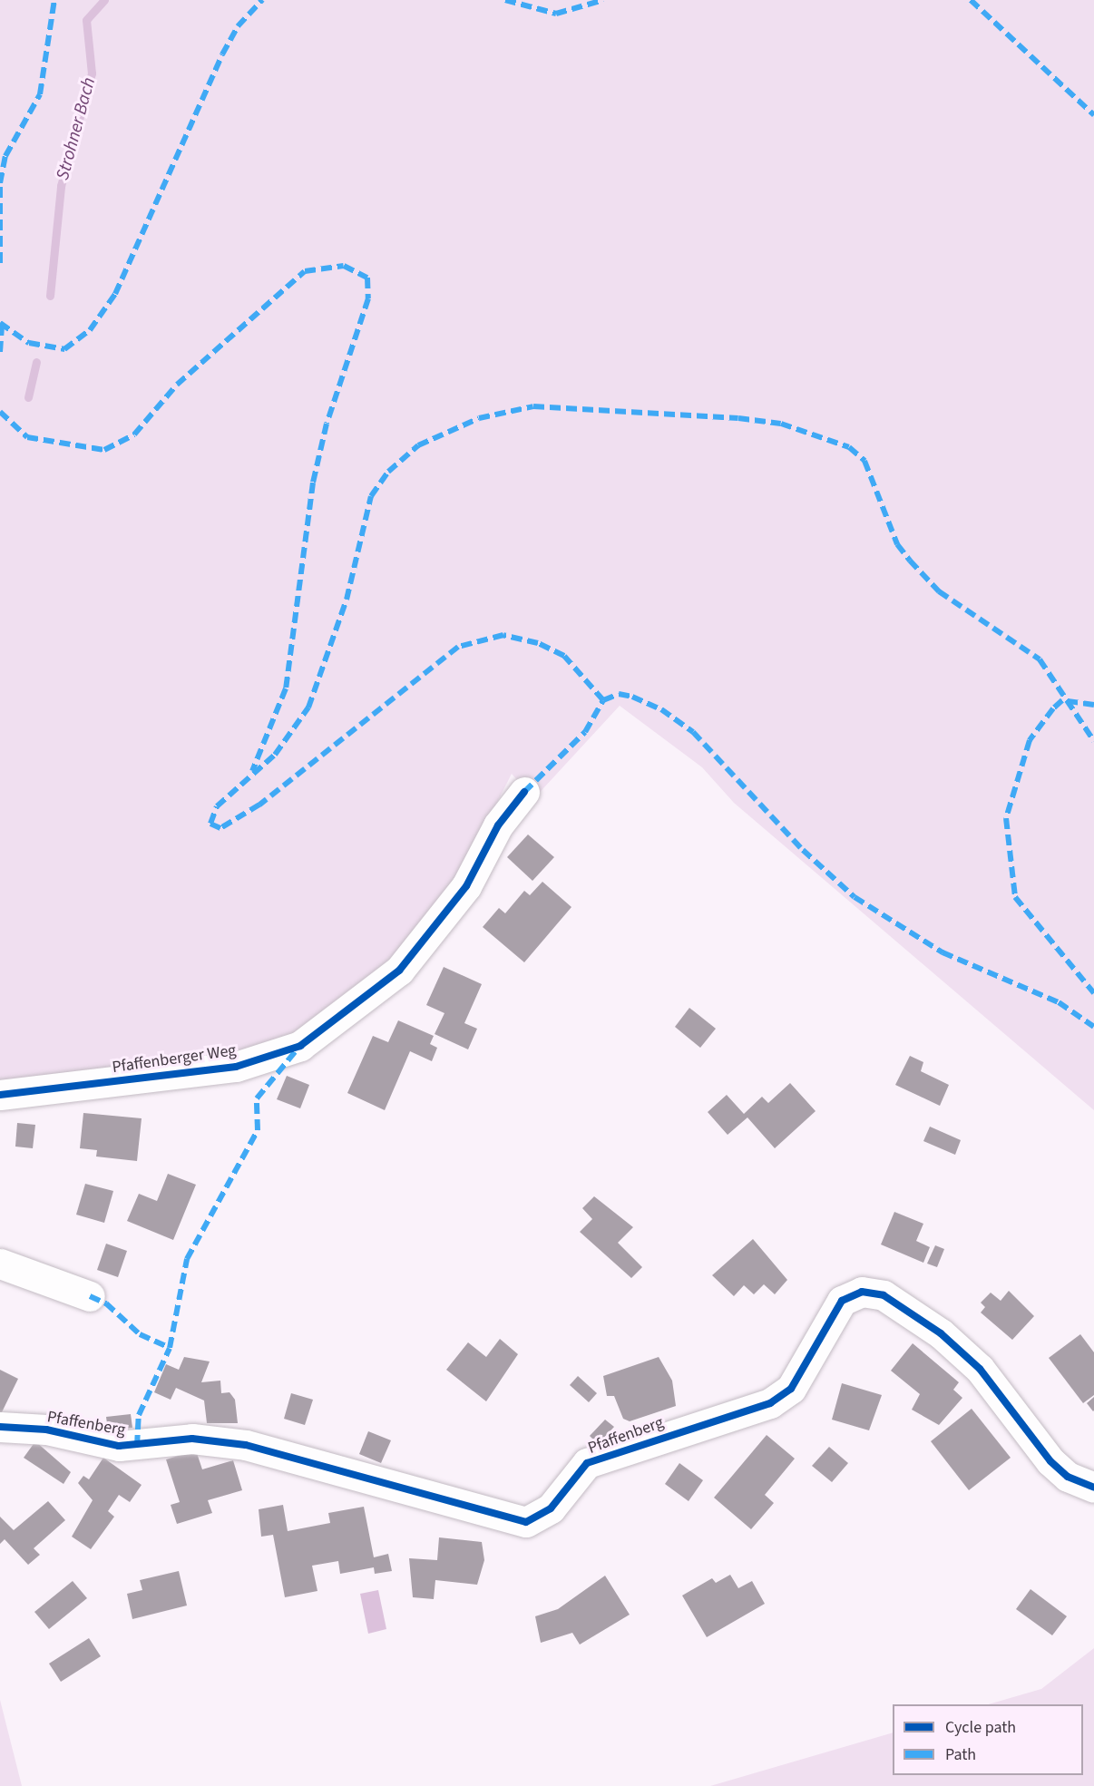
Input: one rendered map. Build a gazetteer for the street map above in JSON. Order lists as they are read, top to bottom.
{
  "streets": {
    "street": ["Pfaffenberger Weg", "Pfaffenberg"]
  },
  "water": ["Strohner Bach"],
  "legend": ["Cycle path", "Path"]
}
